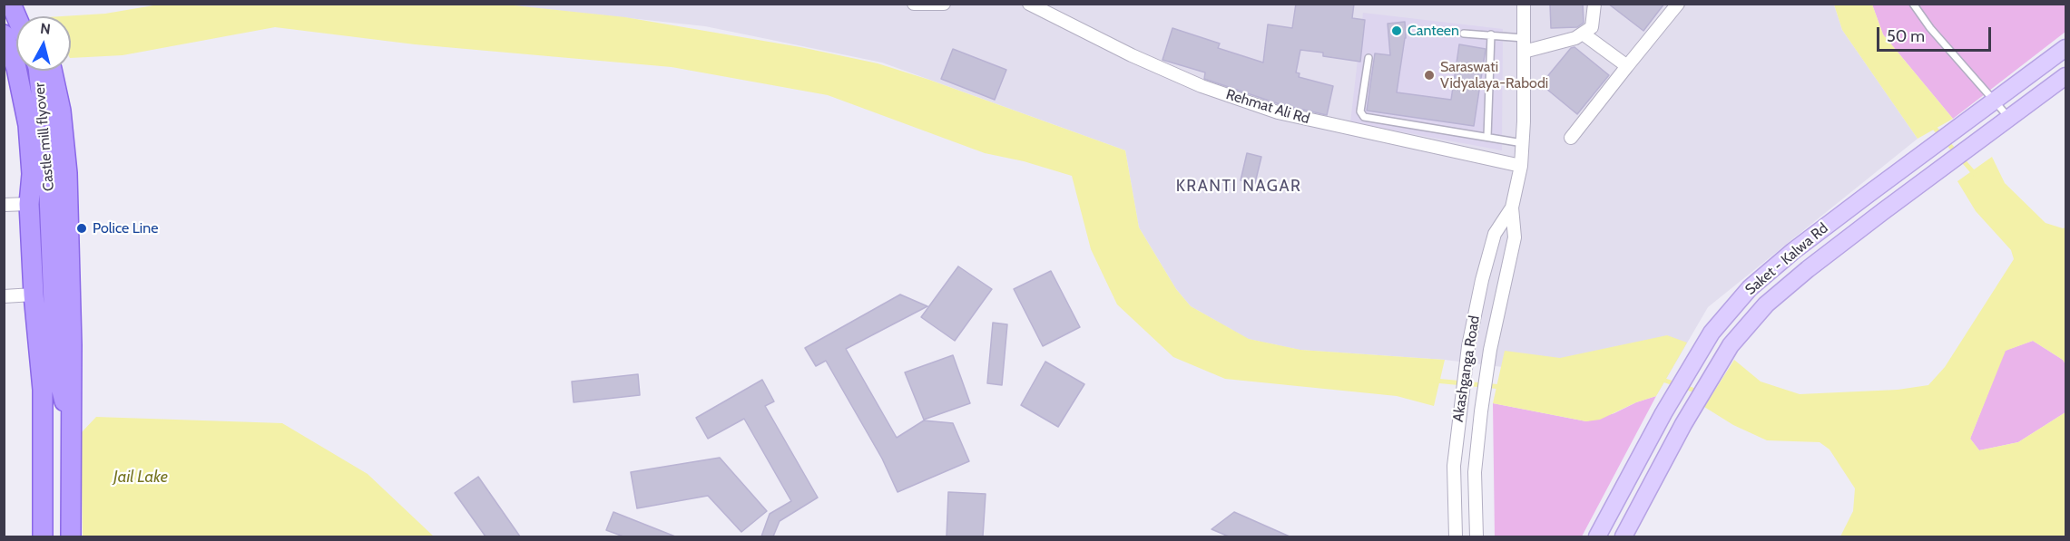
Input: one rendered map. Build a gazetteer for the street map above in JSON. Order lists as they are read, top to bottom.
{
  "streets": {
    "main road": ["Castle mill flyover", "Saket - Kalwa Rd"],
    "street": ["Rehmat Ali Rd", "Akashganga Road"]
  },
  "crossings": [
    ["Rehmat Ali Rd", "Akashganga Road"]
  ],
  "districts": ["KRANTI NAGAR"],
  "water": ["Jail Lake"],
  "places": ["Canteen", "Saraswati Vidyalaya-Rabodi", "Police Line"],
  "scale_bar": "50 m",
  "north": "top"
}
